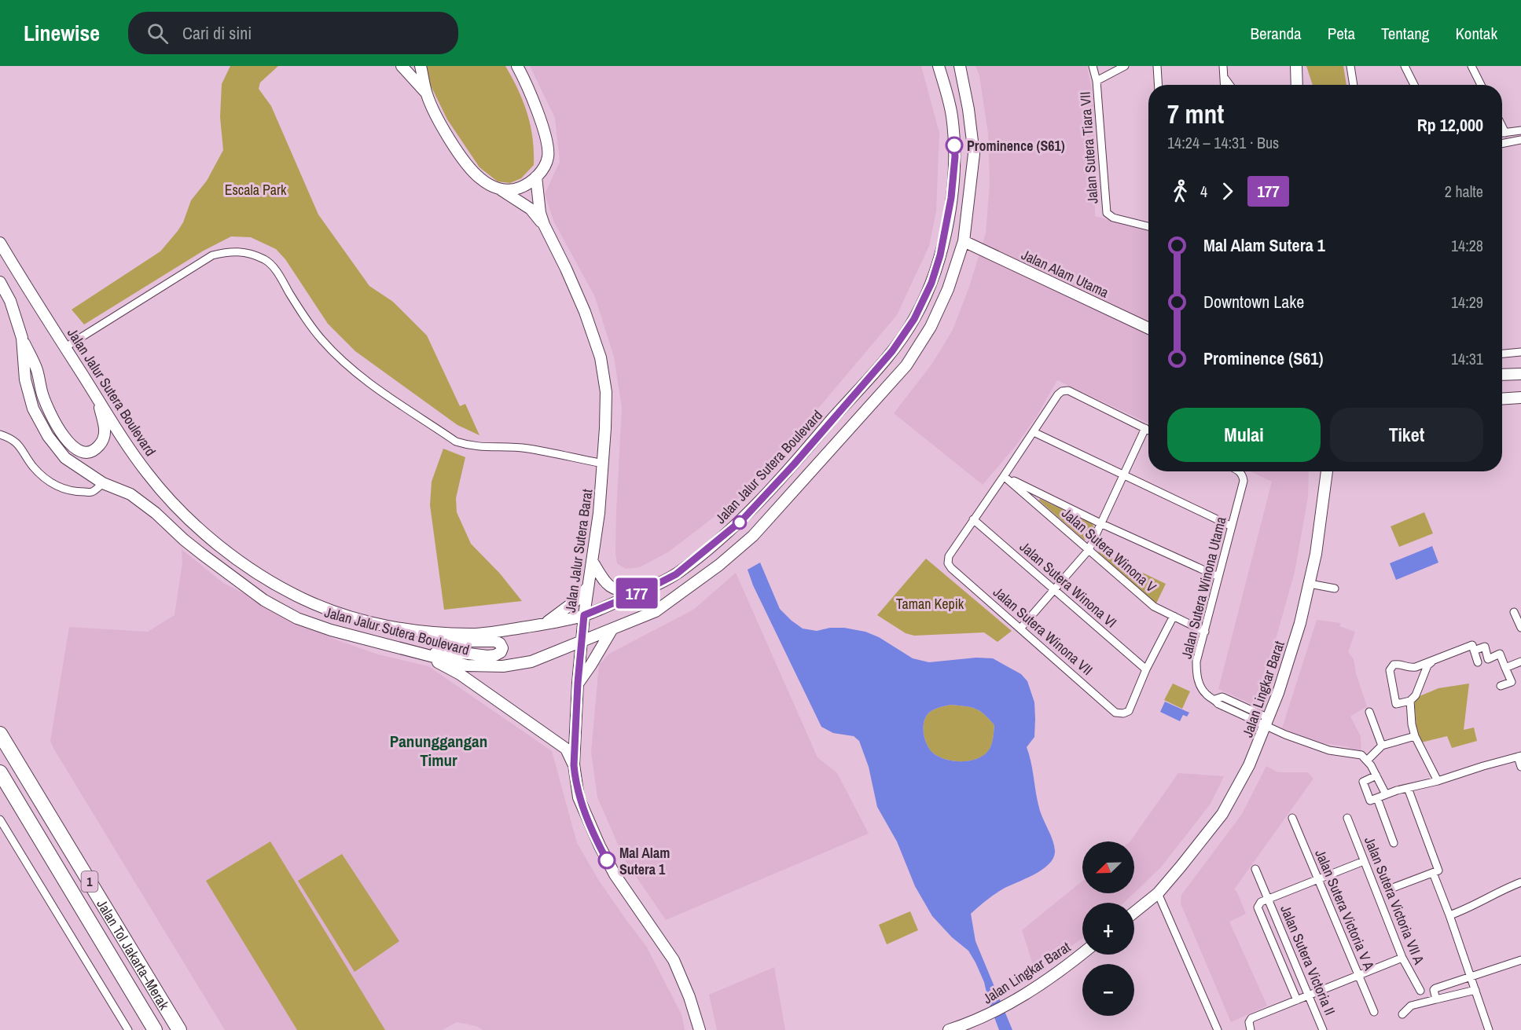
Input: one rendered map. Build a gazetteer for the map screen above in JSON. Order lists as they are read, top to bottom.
{
  "streets": {
    "highway": ["1", "Jalan Tol Jakarta–Merak"],
    "main road": [
      "Jalan Alam Utama",
      "Jalan Jalur Sutera Boulevard",
      "Jalan Jalur Sutera Barat",
      "Jalan Lingkar Barat"
    ],
    "street": [
      "Jalan Sutera Tiara VII",
      "Jalan Sutera Winona V",
      "Jalan Sutera Winona VI",
      "Jalan Sutera Winona Utama",
      "Jalan Sutera Winona VII",
      "Jalan Sutera Victoria VII A",
      "Jalan Sutera Victoria V A",
      "Jalan Sutera Victoria II"
    ]
  },
  "crossings": [
    ["Jalan Alam Utama", "Jalan Jalur Sutera Boulevard"],
    ["Jalan Jalur Sutera Boulevard", "Jalan Jalur Sutera Barat"],
    ["Jalan Sutera Winona V", "Jalan Sutera Winona Utama"],
    ["Jalan Sutera Winona VI", "Jalan Sutera Winona VII"],
    ["Jalan Sutera Winona Utama", "Jalan Lingkar Barat"]
  ],
  "districts": ["Panunggangan Timur"],
  "parks": ["Escala Park", "Taman Kepik"],
  "places": ["Prominence (S61)", "Mal Alam Sutera 1"],
  "lines": ["bus line 177"],
  "north": "bottom left",
  "page": {
    "header": "Linewise",
    "search": "Cari di sini",
    "nav": [
      "Beranda",
      "Peta",
      "Tentang",
      "Kontak"
    ],
    "on_map": "177",
    "heading": ["7 mnt", "14:24 – 14:31 · Bus", "Rp 12,000"],
    "legs": ["4", "177", "2 halte"],
    "list": [
      {
        "name": "Mal Alam Sutera 1",
        "value": "14:28"
      },
      {
        "name": "Downtown Lake",
        "value": "14:29"
      },
      {
        "name": "Prominence (S61)",
        "value": "14:31"
      }
    ],
    "buttons": ["Mulai", "Tiket"],
    "map_buttons": ["+", "−"]
  }
}
